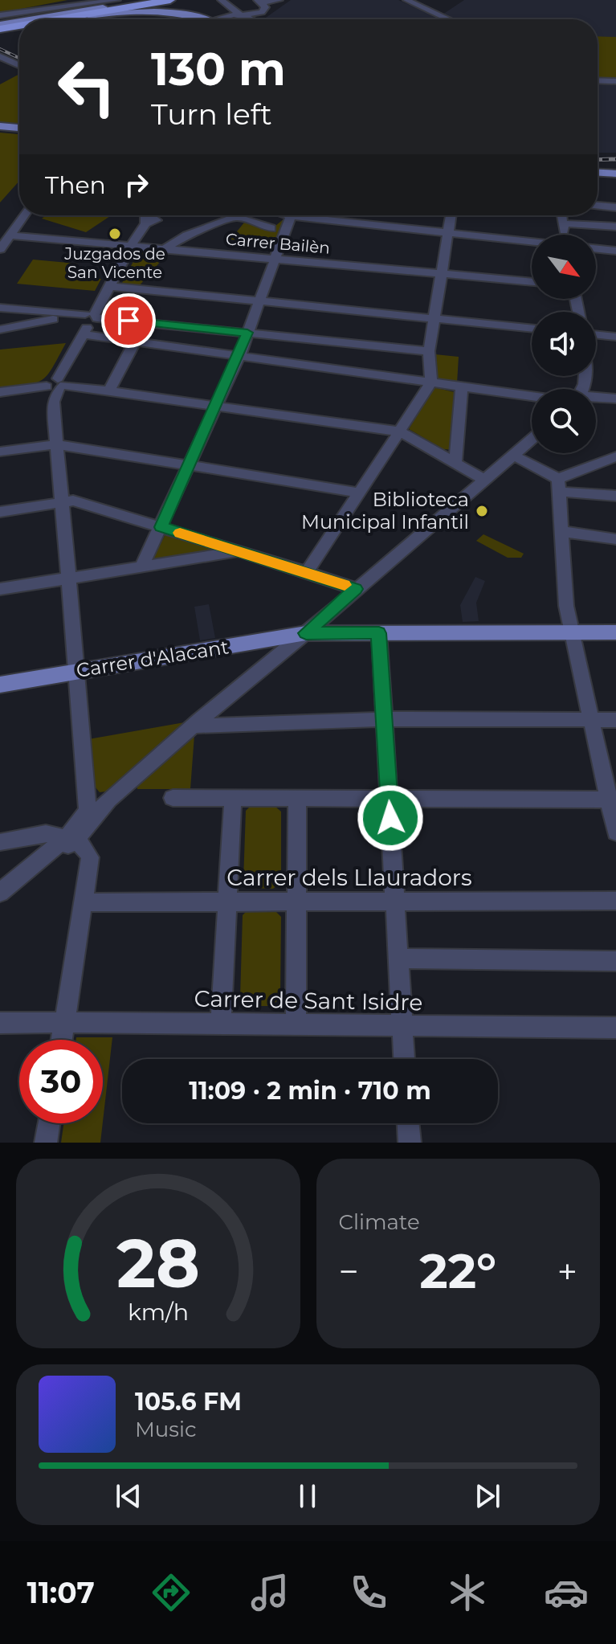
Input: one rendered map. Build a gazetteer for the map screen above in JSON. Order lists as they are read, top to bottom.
{
  "streets": {
    "main road": ["Carrer d'Alacant"],
    "street": ["Carrer Bailèn", "Carrer dels Llauradors", "Carrer de Sant Isidre"]
  },
  "places": ["Juzgados de San Vicente", "Biblioteca Municipal Infantil"],
  "north": "bottom right",
  "page": {
    "turn": ["130 m", "Turn left"],
    "then": "Then",
    "limit": "30",
    "trip": "11:09 · 2 min · 710 m",
    "tile": "Climate",
    "heat": ["−", "22°", "+"],
    "song": ["105.6 FM", "Music"],
    "tabs": "11:07",
    "gauge": ["28", "km/h"]
  }
}
